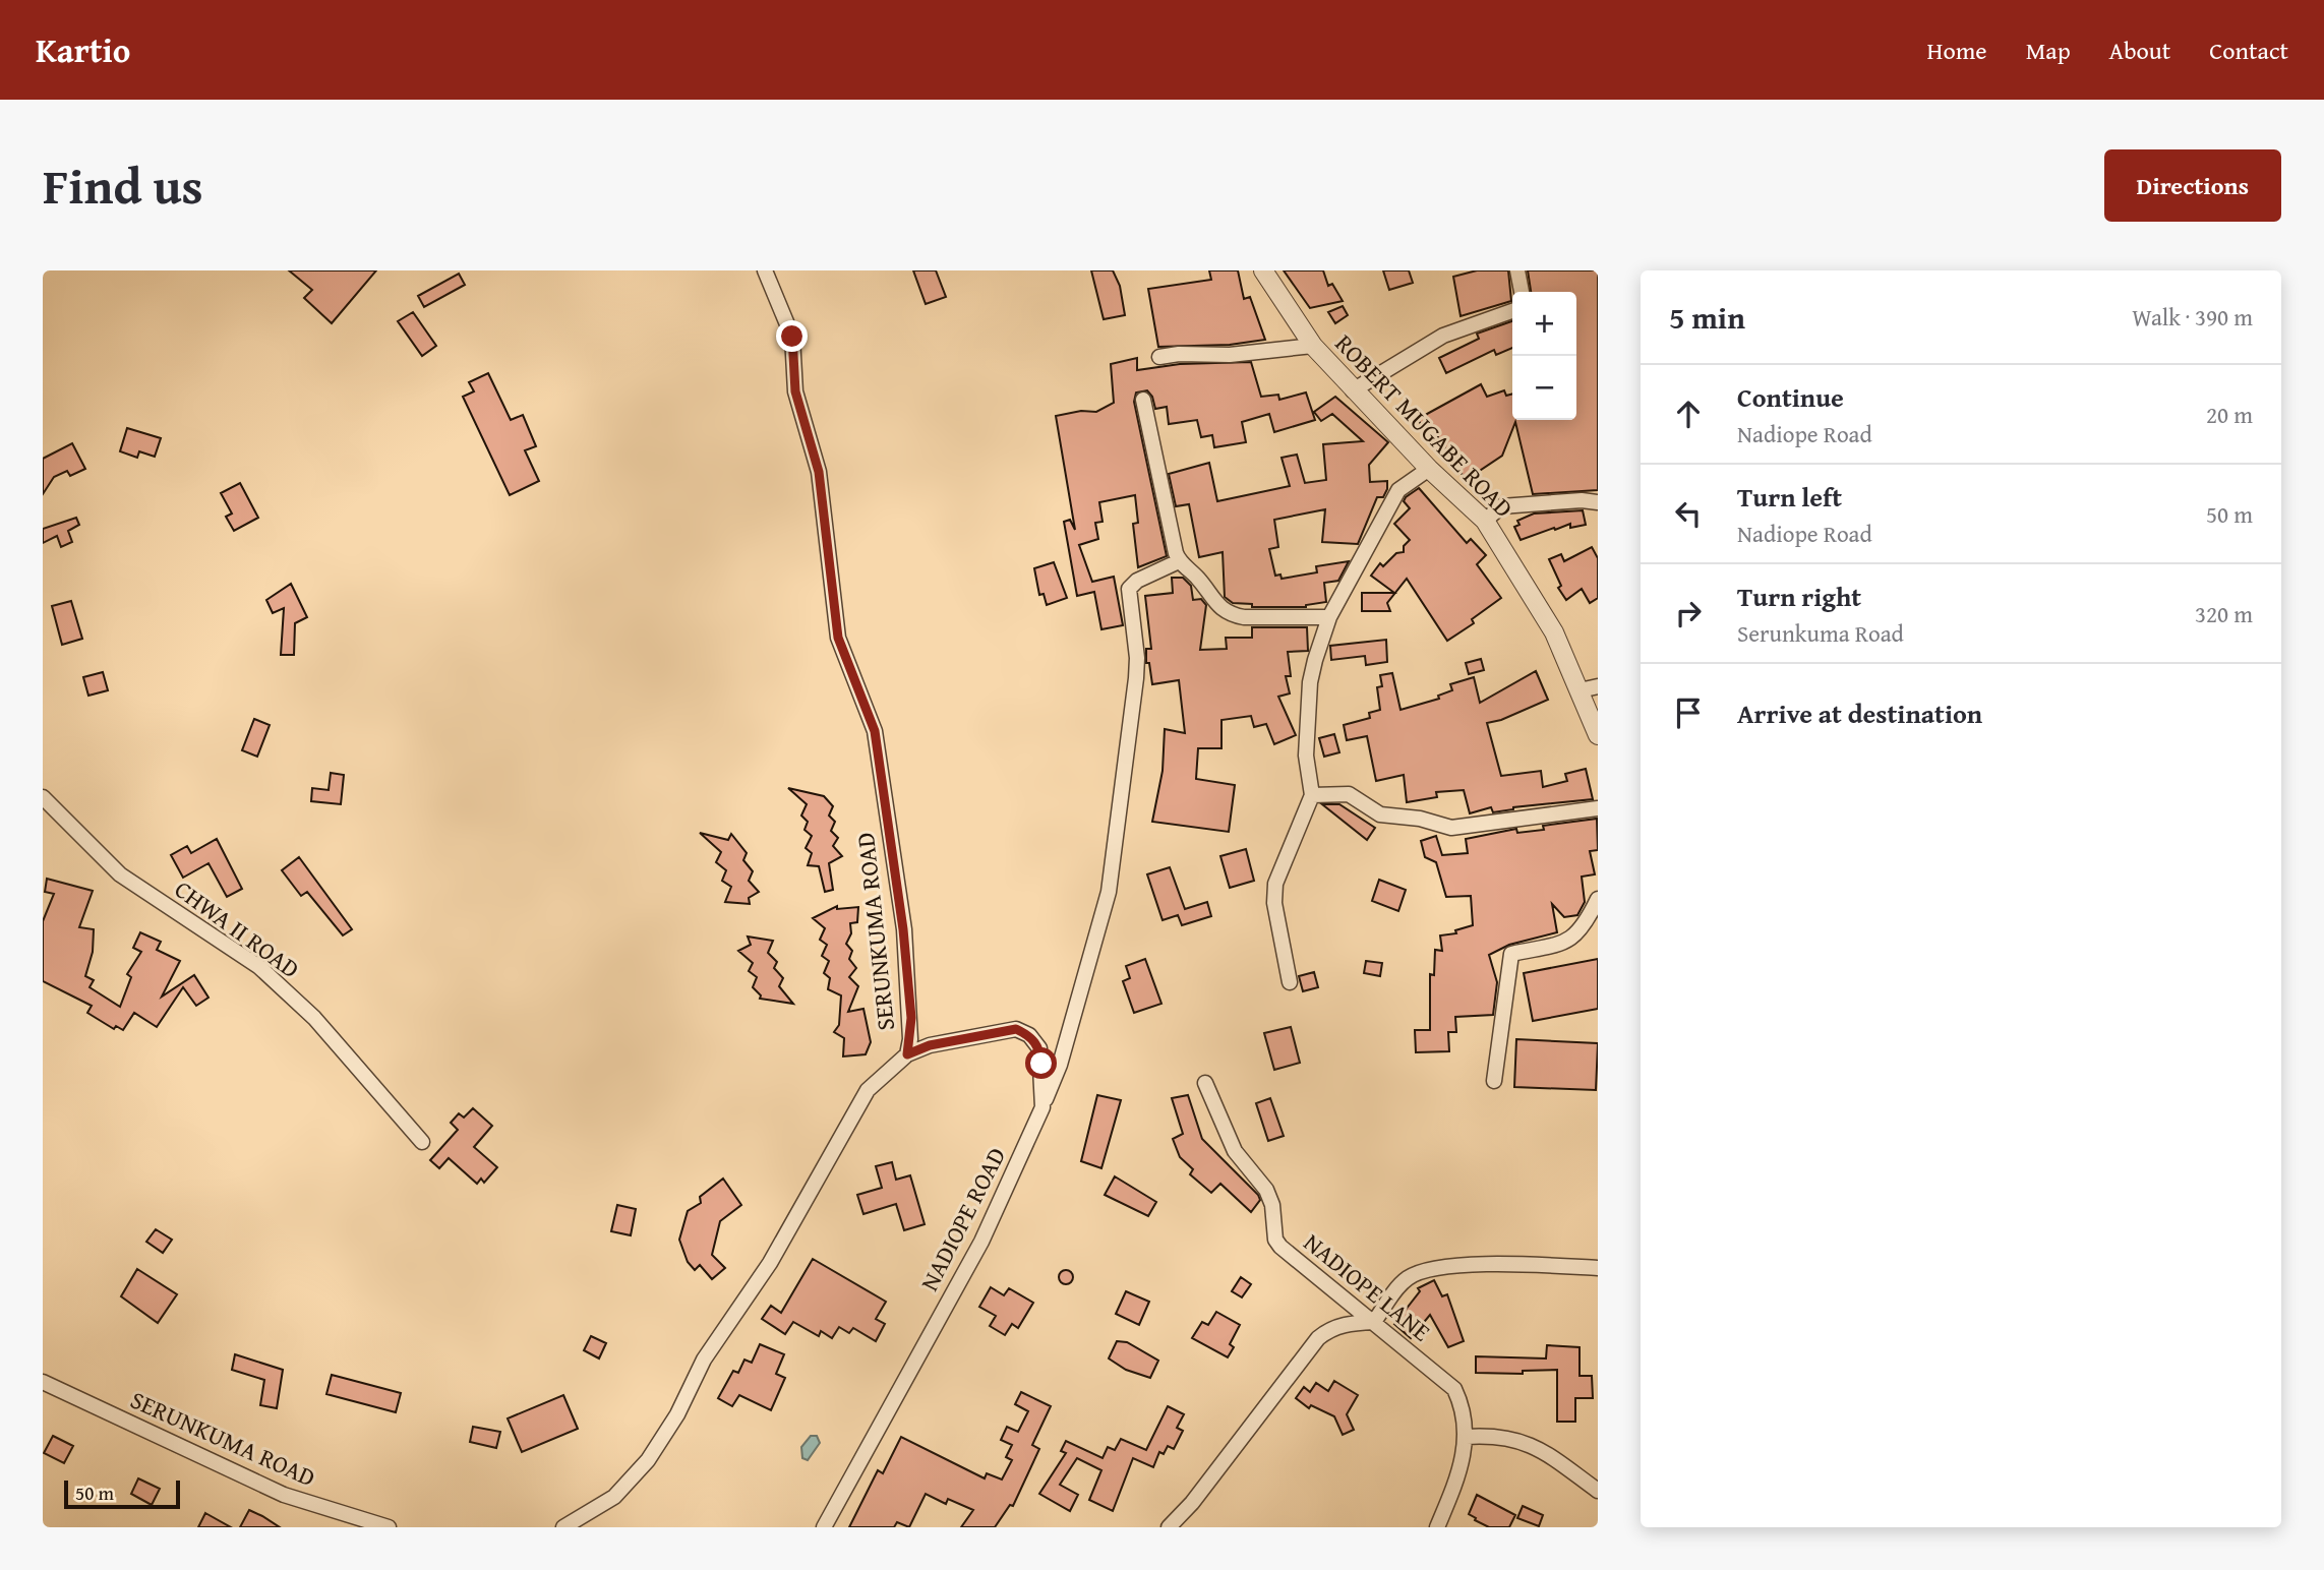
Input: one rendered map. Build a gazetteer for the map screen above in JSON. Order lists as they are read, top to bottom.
{
  "streets": {
    "street": [
      "ROBERT MUGABE ROAD",
      "CHWA II ROAD",
      "SERUNKUMA ROAD",
      "NADIOPE ROAD",
      "NADIOPE LANE"
    ]
  },
  "crossings": [
    ["SERUNKUMA ROAD", "NADIOPE ROAD"]
  ],
  "scale_bar": "50 m",
  "page": {
    "header": "Kartio",
    "nav": [
      "Home",
      "Map",
      "About",
      "Contact"
    ],
    "title": "Find us",
    "buttons": "Directions",
    "heading": ["5 min", "Walk · 390 m"],
    "map_buttons": ["+", "−"],
    "list": [
      ["Continue", "Nadiope Road", "20 m"],
      ["Turn left", "Nadiope Road", "50 m"],
      ["Turn right", "Serunkuma Road", "320 m"],
      "Arrive at destination"
    ],
    "scale": "50 m"
  }
}
